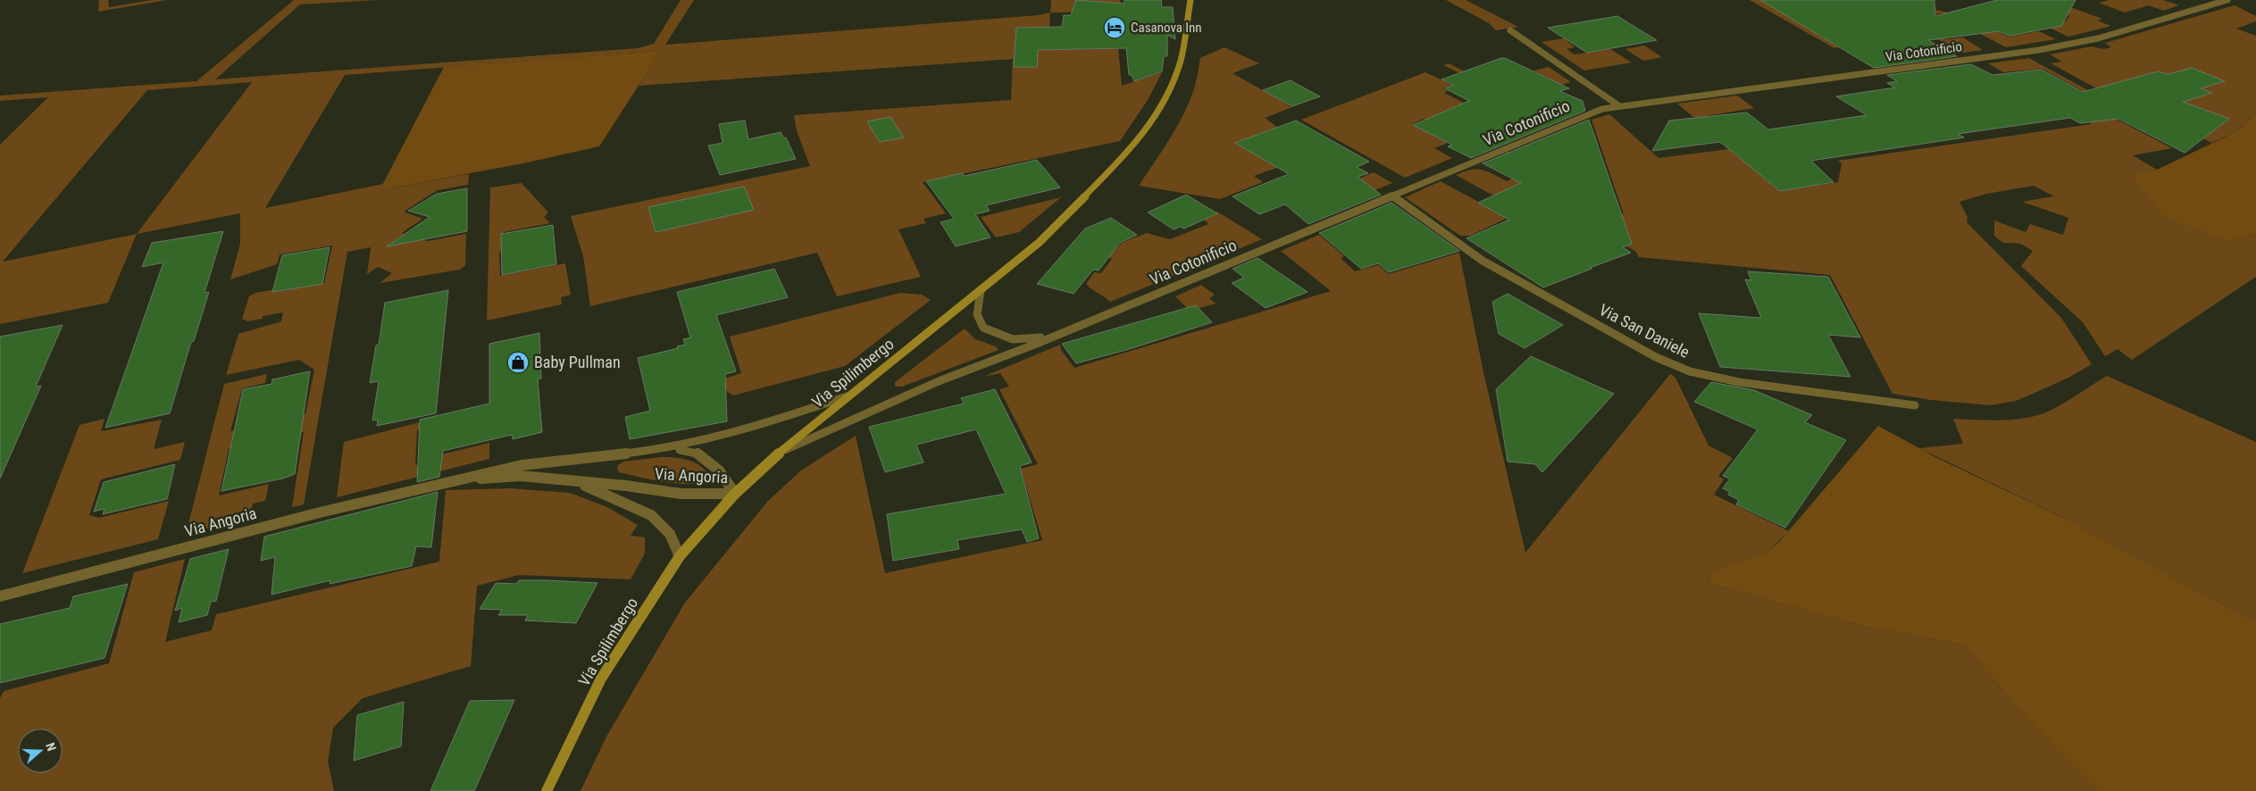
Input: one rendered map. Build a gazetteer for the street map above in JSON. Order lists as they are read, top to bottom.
{
  "streets": {
    "main road": ["Via Spilimbergo"],
    "street": ["Via Cotonificio", "Via San Daniele", "Via Angoria"]
  },
  "crossings": [
    ["Via Cotonificio", "Via San Daniele"],
    ["Via Cotonificio", "Via Spilimbergo"],
    ["Via Spilimbergo", "Via Angoria"]
  ],
  "places": {
    "hotel": ["Casanova Inn"],
    "shop": ["Baby Pullman"]
  },
  "north": "right"
}
